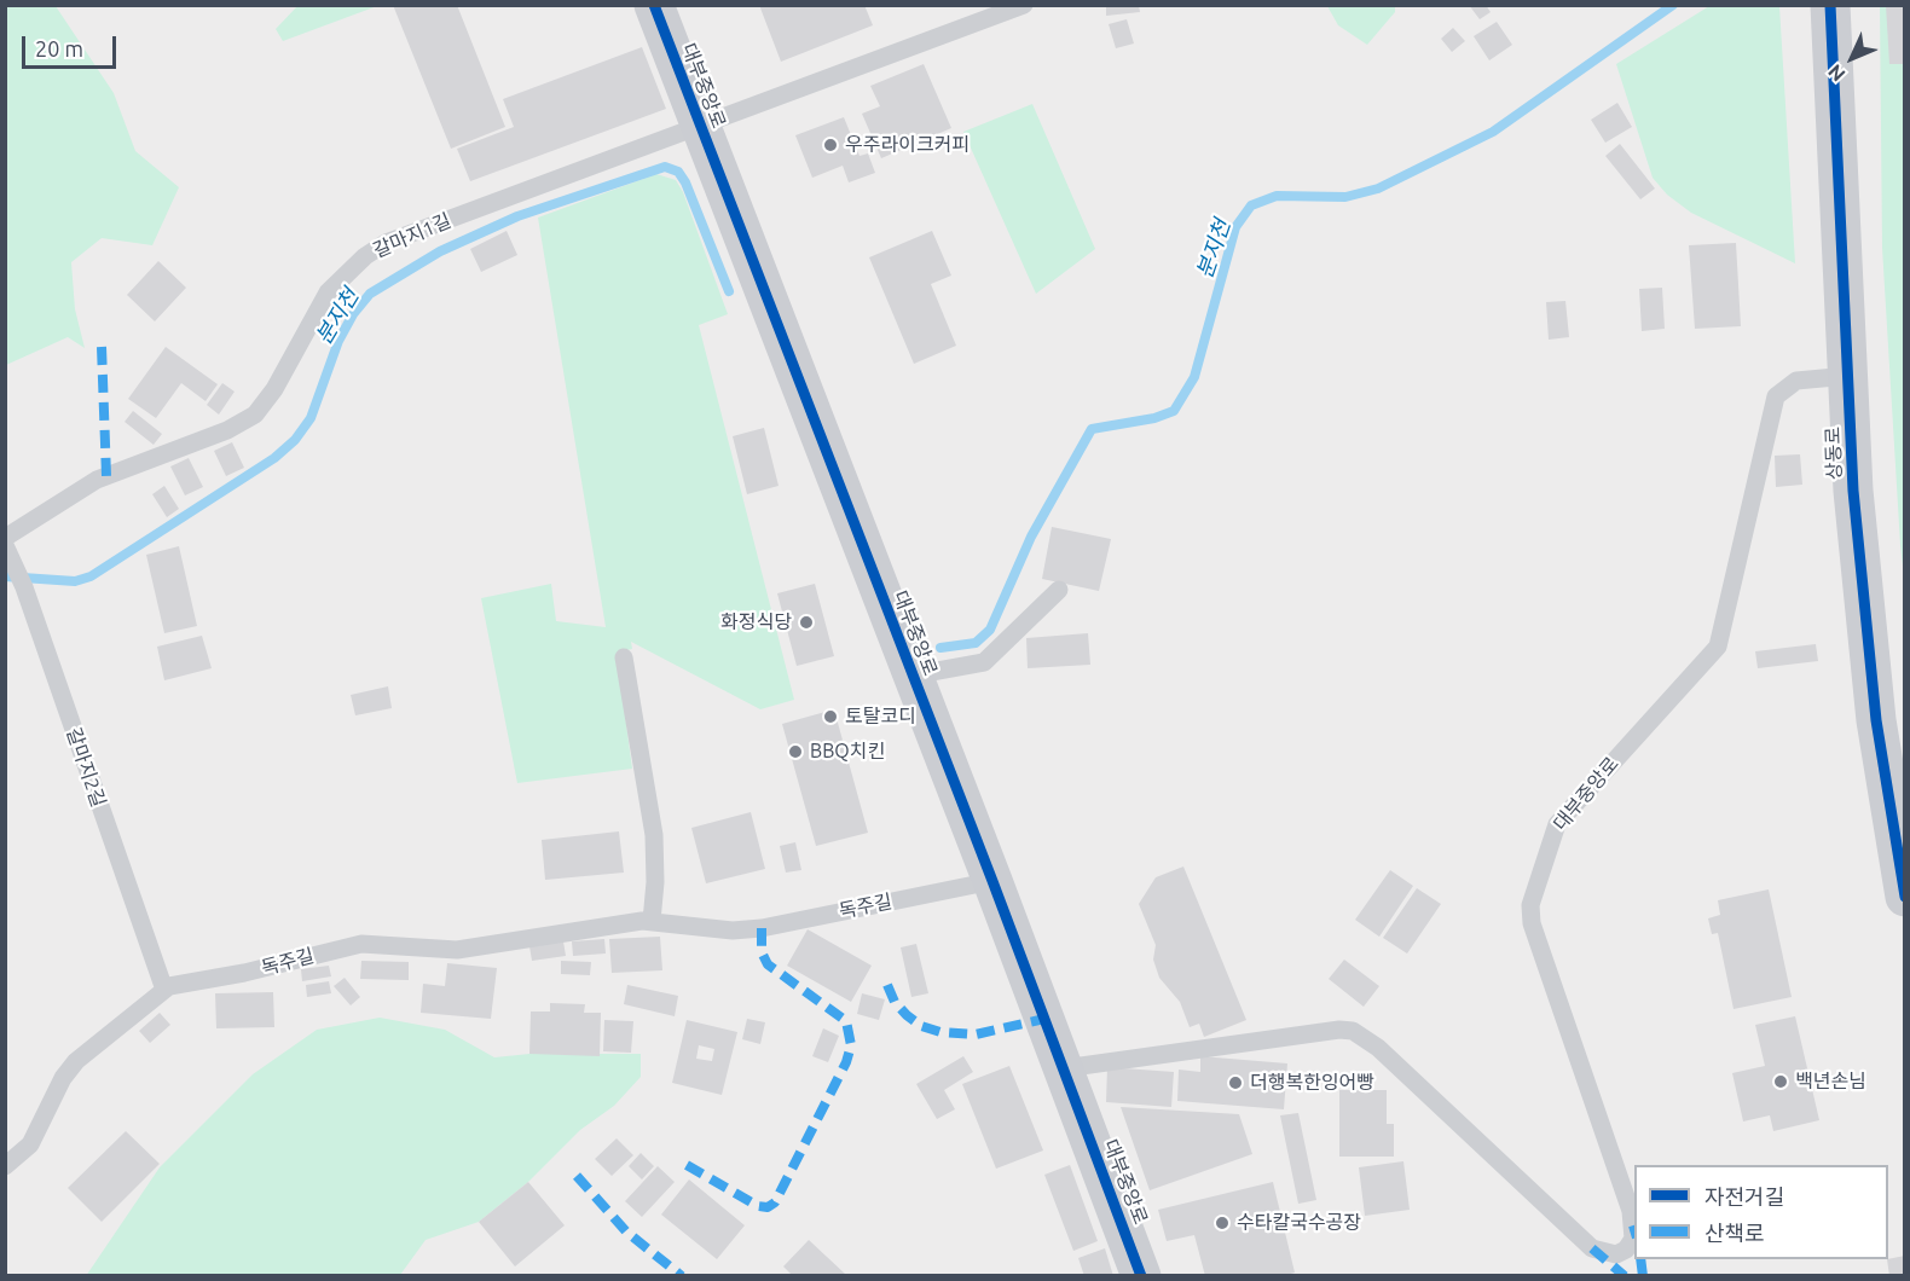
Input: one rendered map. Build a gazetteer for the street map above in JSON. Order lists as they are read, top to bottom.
{
  "streets": {
    "street": ["대부중앙로", "상동로"],
    "lane": ["갈마지1길", "갈마지2길", "독주길"]
  },
  "crossings": [
    ["대부중앙로", "갈마지1길"],
    ["대부중앙로", "상동로"],
    ["대부중앙로", "독주길"],
    ["갈마지2길", "독주길"]
  ],
  "water": ["분지천"],
  "places": [
    "우주라이크커피",
    "화정식당",
    "토탈코디",
    "BBQ치킨",
    "백년손님",
    "더행복한잉어빵",
    "수타칼국수공장"
  ],
  "legend": ["자전거길", "산책로"],
  "scale_bar": "20 m",
  "north": "bottom left"
}
